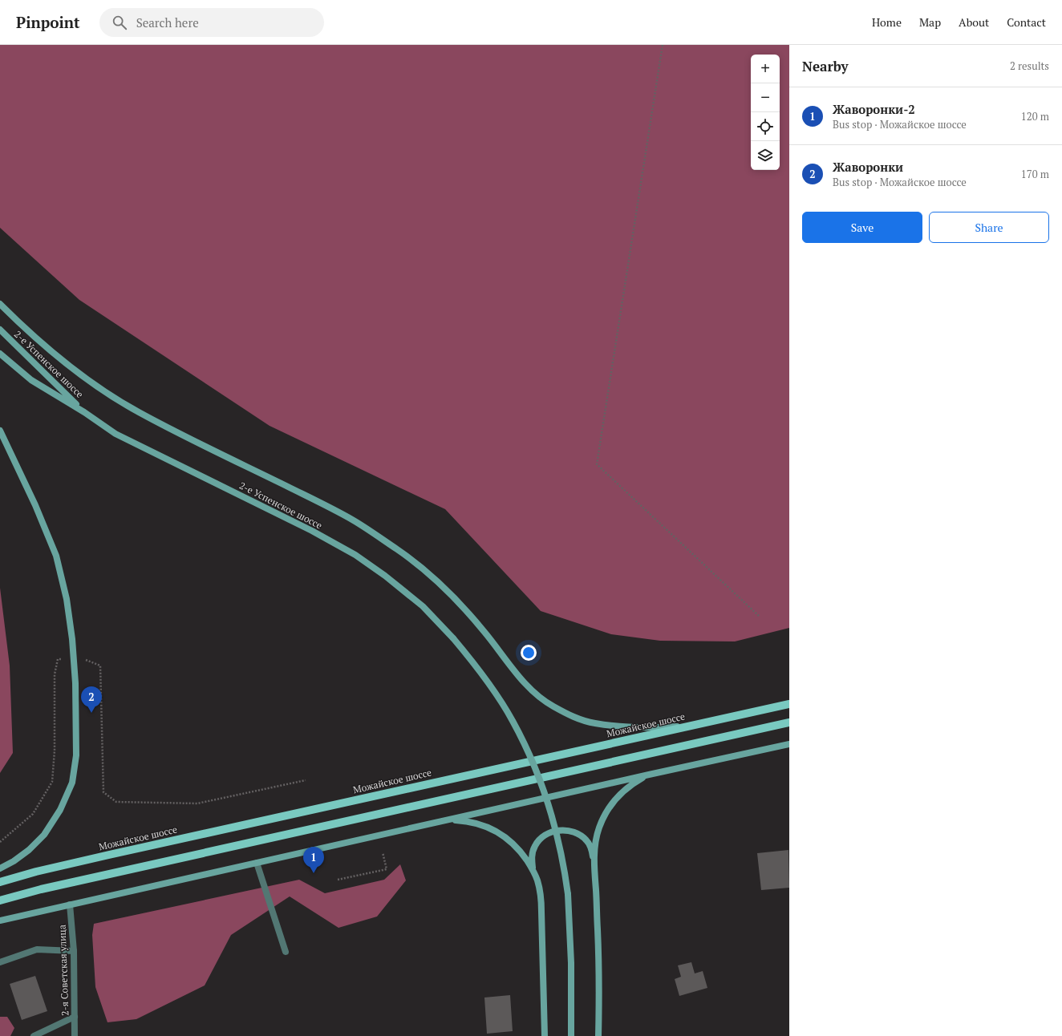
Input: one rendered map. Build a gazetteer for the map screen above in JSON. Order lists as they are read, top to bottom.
{
  "streets": {
    "main road": ["2-е Успенское шоссе", "Можайское шоссе"],
    "street": ["2-я Советская улица"]
  },
  "page": {
    "header": "Pinpoint",
    "search": "Search here",
    "nav": [
      "Home",
      "Map",
      "About",
      "Contact"
    ],
    "heading": ["Nearby", "2 results"],
    "map_buttons": ["+", "−"],
    "list": [
      {
        "mark": "1",
        "name": "Жаворонки-2",
        "note": "Bus stop · Можайское шоссе",
        "value": "120 m"
      },
      {
        "mark": "2",
        "name": "Жаворонки",
        "note": "Bus stop · Можайское шоссе",
        "value": "170 m"
      }
    ],
    "buttons": ["Save", "Share"],
    "pins": ["2", "1"]
  }
}
